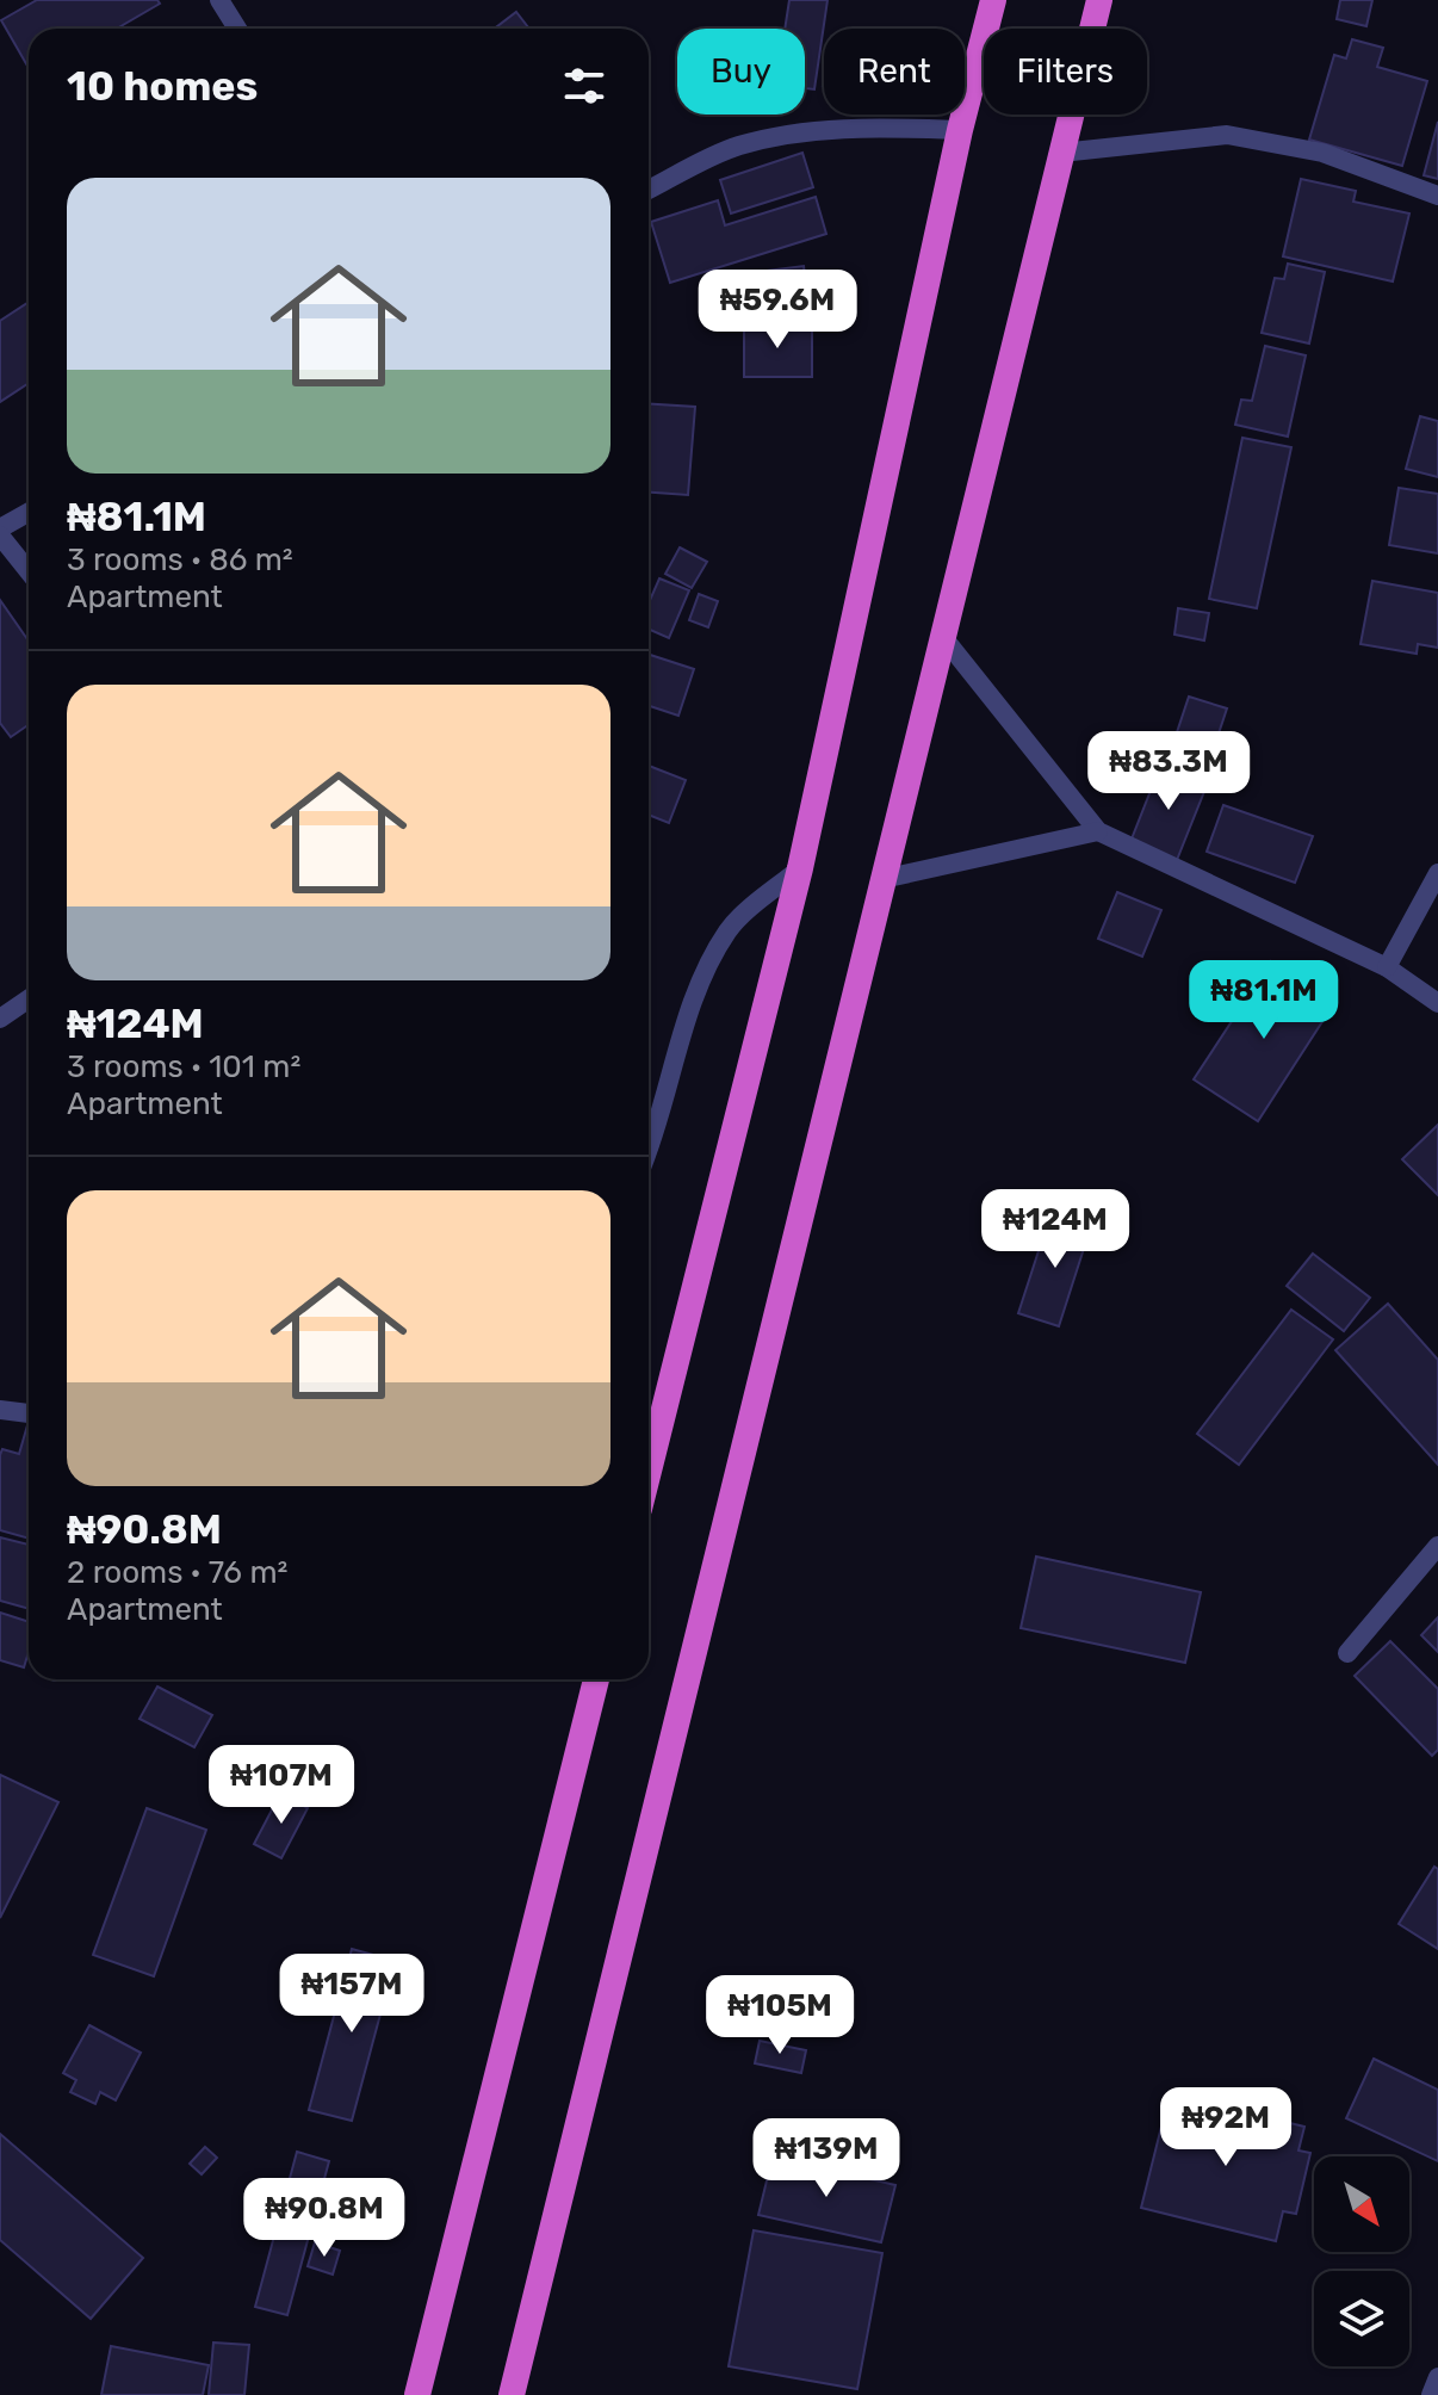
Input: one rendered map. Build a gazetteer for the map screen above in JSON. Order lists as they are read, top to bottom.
{
  "north": "bottom right",
  "page": {
    "chip": ["Buy", "Rent", "Filters"],
    "heading": "10 homes",
    "list": [
      {
        "name": "₦81.1M",
        "note": "3 rooms · 86 m² · Apartment"
      },
      {
        "name": "₦124M",
        "note": "3 rooms · 101 m² · Apartment"
      },
      {
        "name": "₦90.8M",
        "note": "2 rooms · 76 m² · Apartment"
      }
    ],
    "price": [
      "₦59.6M",
      "₦83.3M",
      "₦81.1M",
      "₦124M",
      "₦107M",
      "₦157M",
      "₦105M",
      "₦92M",
      "₦139M",
      "₦90.8M"
    ]
  }
}
